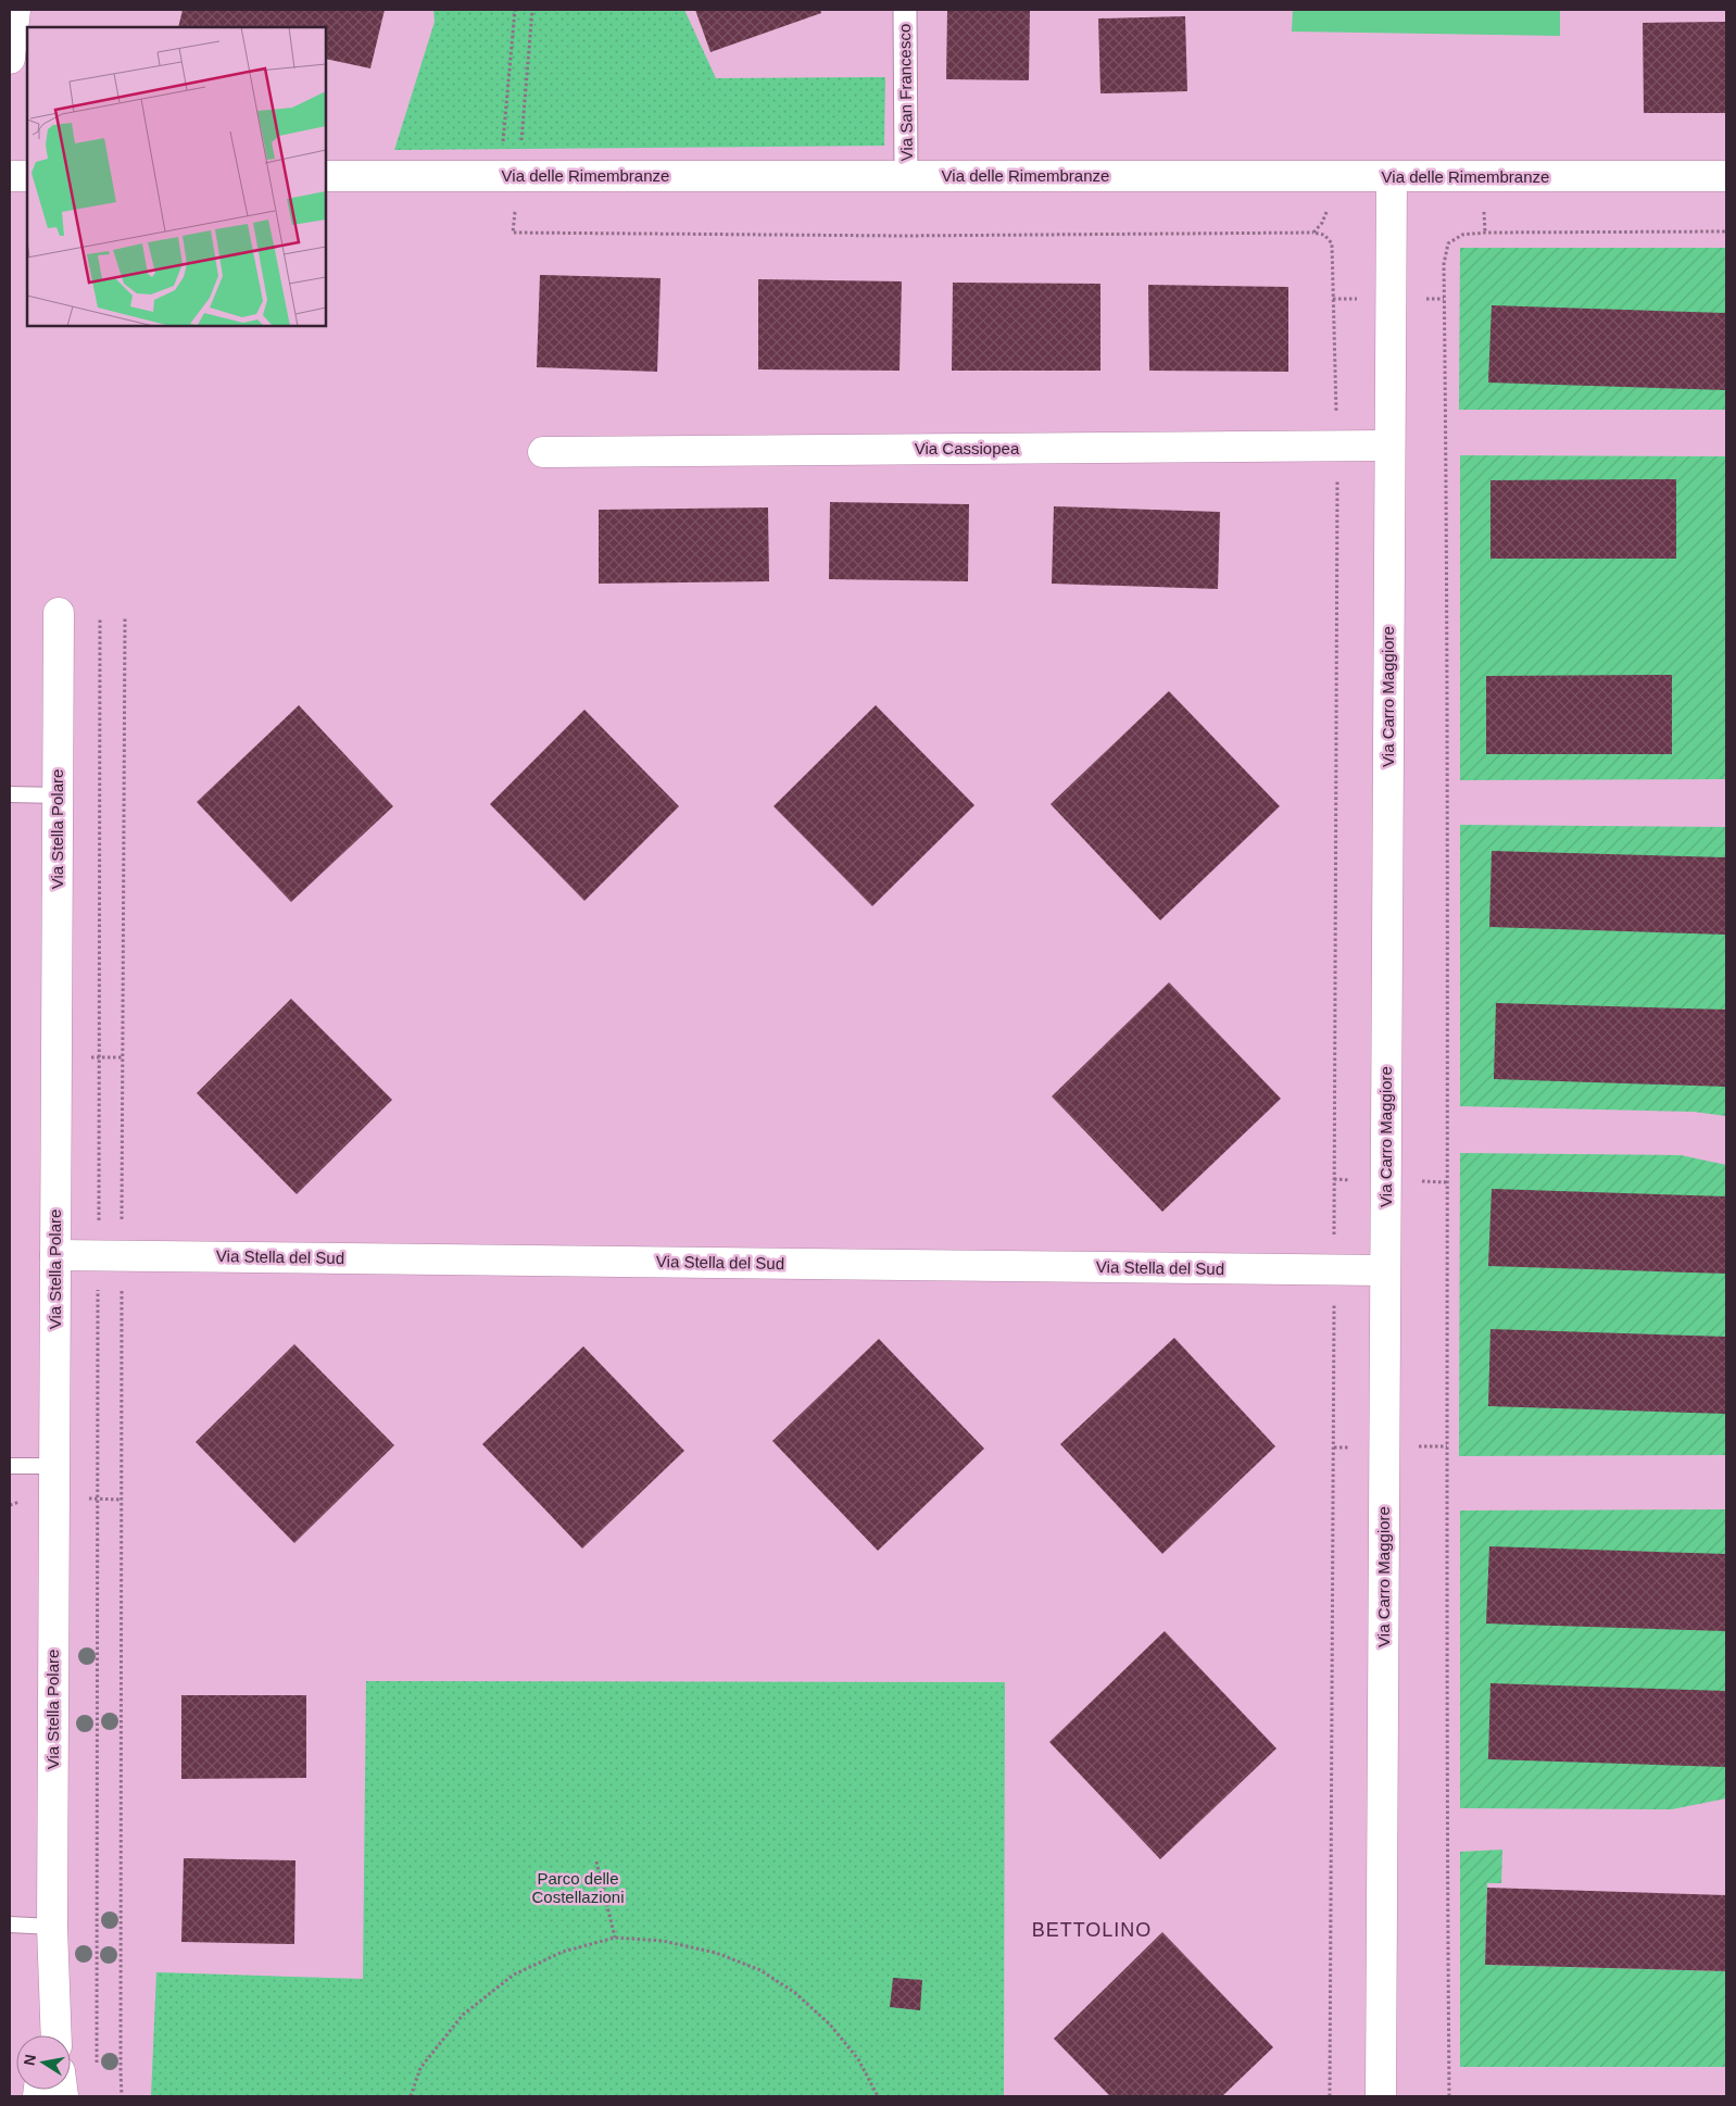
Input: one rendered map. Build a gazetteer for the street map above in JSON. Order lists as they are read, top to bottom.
{
  "streets": {
    "street": [
      "Via San Francesco",
      "Via delle Rimembranze",
      "Via Cassiopea",
      "Via Carro Maggiore",
      "Via Stella Polare",
      "Via Stella del Sud"
    ]
  },
  "crossings": [
    ["Via San Francesco", "Via delle Rimembranze"],
    ["Via delle Rimembranze", "Via Carro Maggiore"],
    ["Via Cassiopea", "Via Carro Maggiore"],
    ["Via Carro Maggiore", "Via Stella del Sud"],
    ["Via Stella Polare", "Via Stella del Sud"]
  ],
  "districts": ["BETTOLINO"],
  "parks": ["Parco delle Costellazioni"],
  "north": "left"
}
